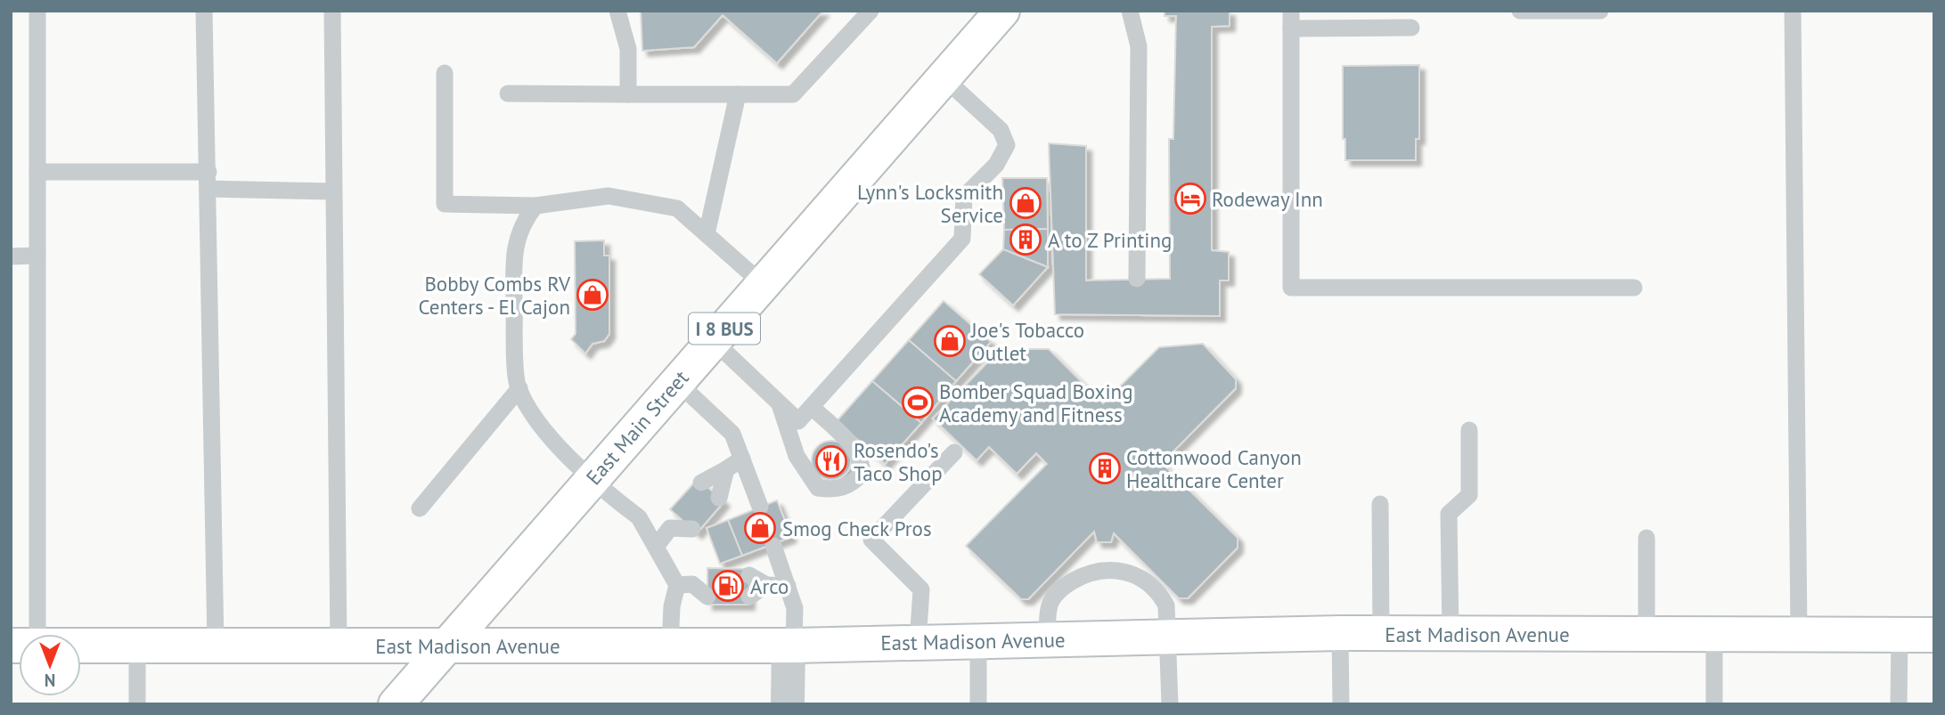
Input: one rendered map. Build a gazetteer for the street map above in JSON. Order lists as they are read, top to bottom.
{
  "streets": {
    "street": ["I 8 BUS", "East Main Street", "East Madison Avenue"]
  },
  "crossings": [
    ["East Main Street", "East Madison Avenue"]
  ],
  "places": {
    "hotel": ["Rodeway Inn"],
    "shop": [
      "Lynn's Locksmith Service",
      "Bobby Combs RV Centers - El Cajon",
      "Joe's Tobacco Outlet",
      "Smog Check Pros"
    ],
    "building": ["A to Z Printing", "Cottonwood Canyon Healthcare Center"],
    "sports": ["Bomber Squad Boxing Academy and Fitness"],
    "restaurant": ["Rosendo's Taco Shop"],
    "fuel station": ["Arco"]
  },
  "north": "bottom"
}
